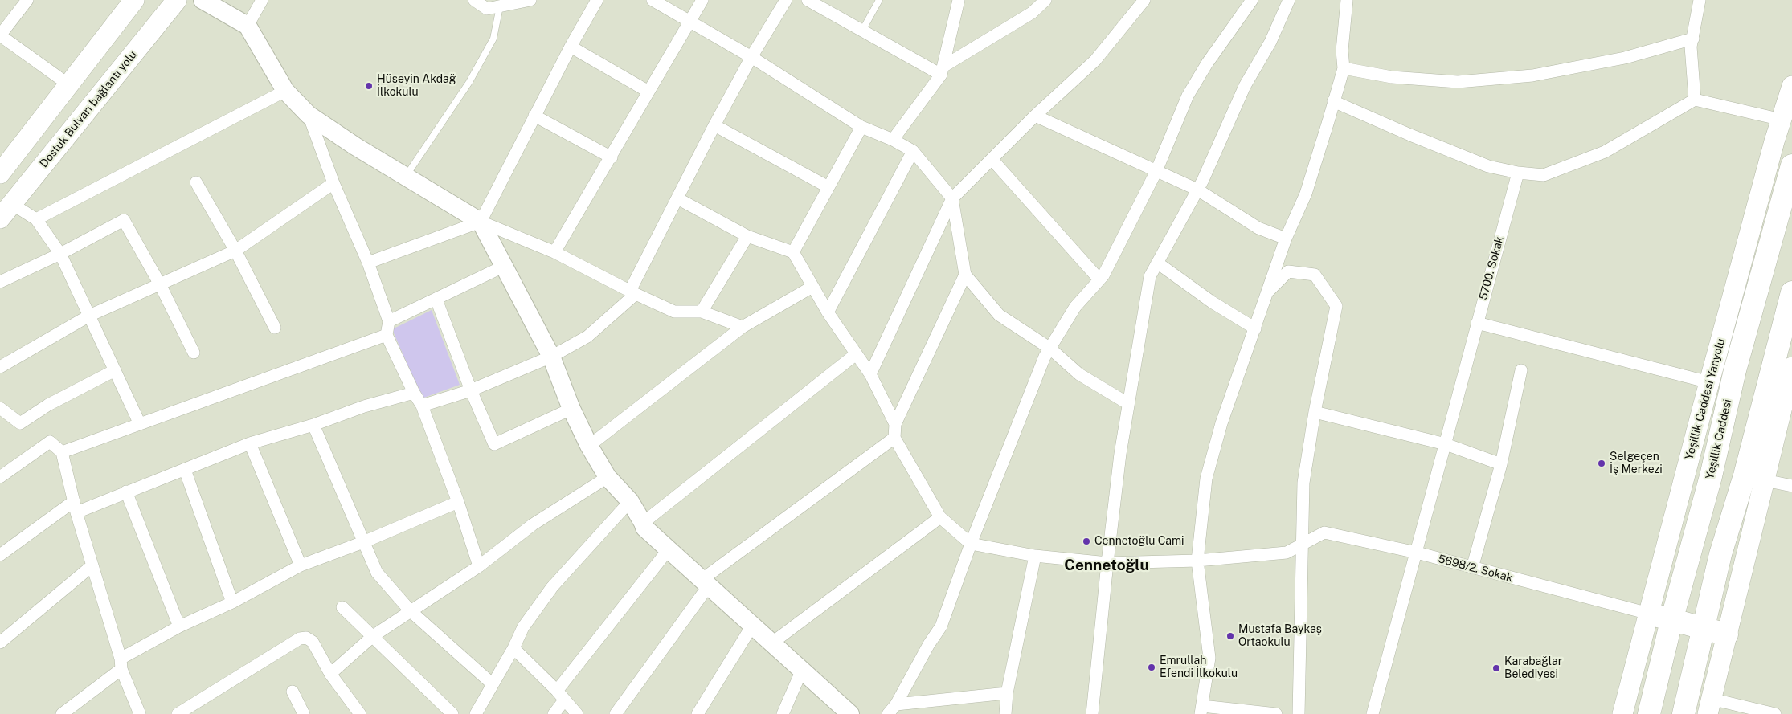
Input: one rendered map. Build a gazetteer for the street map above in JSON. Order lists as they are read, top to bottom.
{
  "streets": {
    "highway": ["Yeşillik Caddesi"],
    "main road": ["Dostuk Bulvarı bağlantı yolu", "Yeşillik Caddesi Yanyolu"],
    "street": ["5700. Sokak", "5698/2. Sokak"]
  },
  "crossings": [
    ["5700. Sokak", "5698/2. Sokak"],
    ["Yeşillik Caddesi Yanyolu", "5698/2. Sokak"]
  ],
  "districts": ["Cennetoğlu"],
  "places": [
    "Hüseyin Akdağ İlkokulu",
    "Selgeçen İş Merkezi",
    "Cennetoğlu Cami",
    "Mustafa Baykaş Ortaokulu",
    "Emrullah Efendi İlkokulu",
    "Karabağlar Belediyesi"
  ]
}
